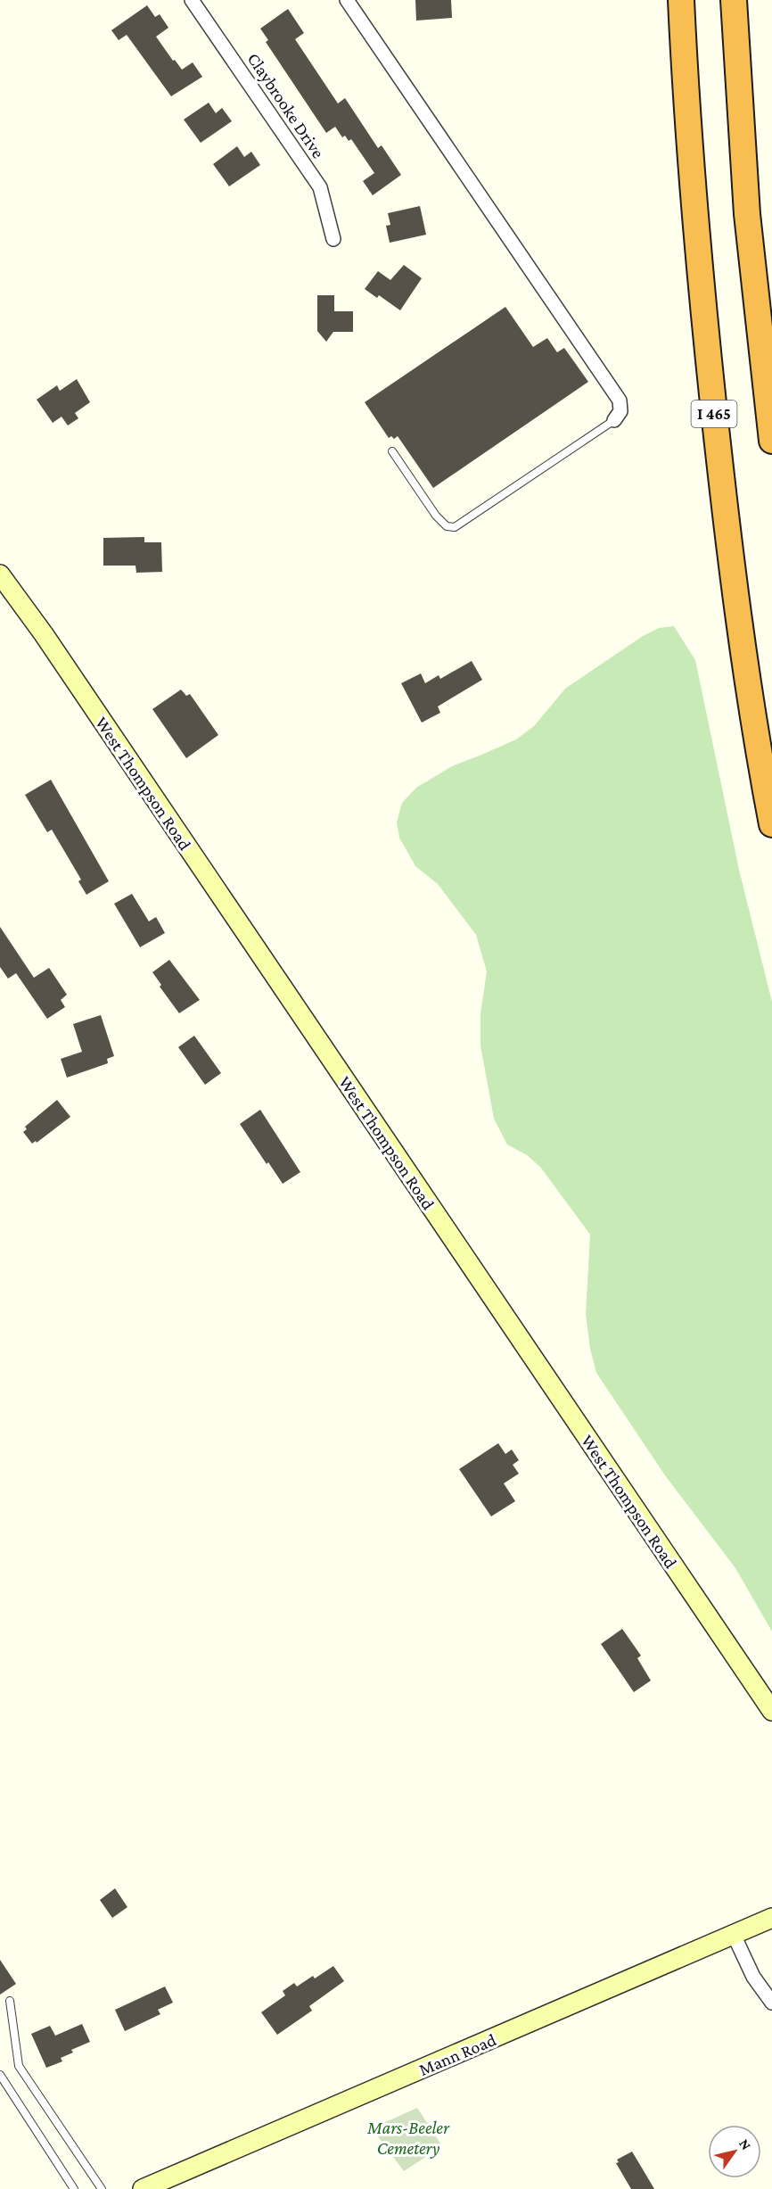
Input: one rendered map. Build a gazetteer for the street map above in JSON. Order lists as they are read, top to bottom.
{
  "streets": {
    "highway": ["I 465"],
    "main road": ["West Thompson Road", "Mann Road"],
    "street": ["Claybrooke Drive"]
  },
  "parks": ["Mars-Beeler Cemetery"],
  "north": "top right"
}
